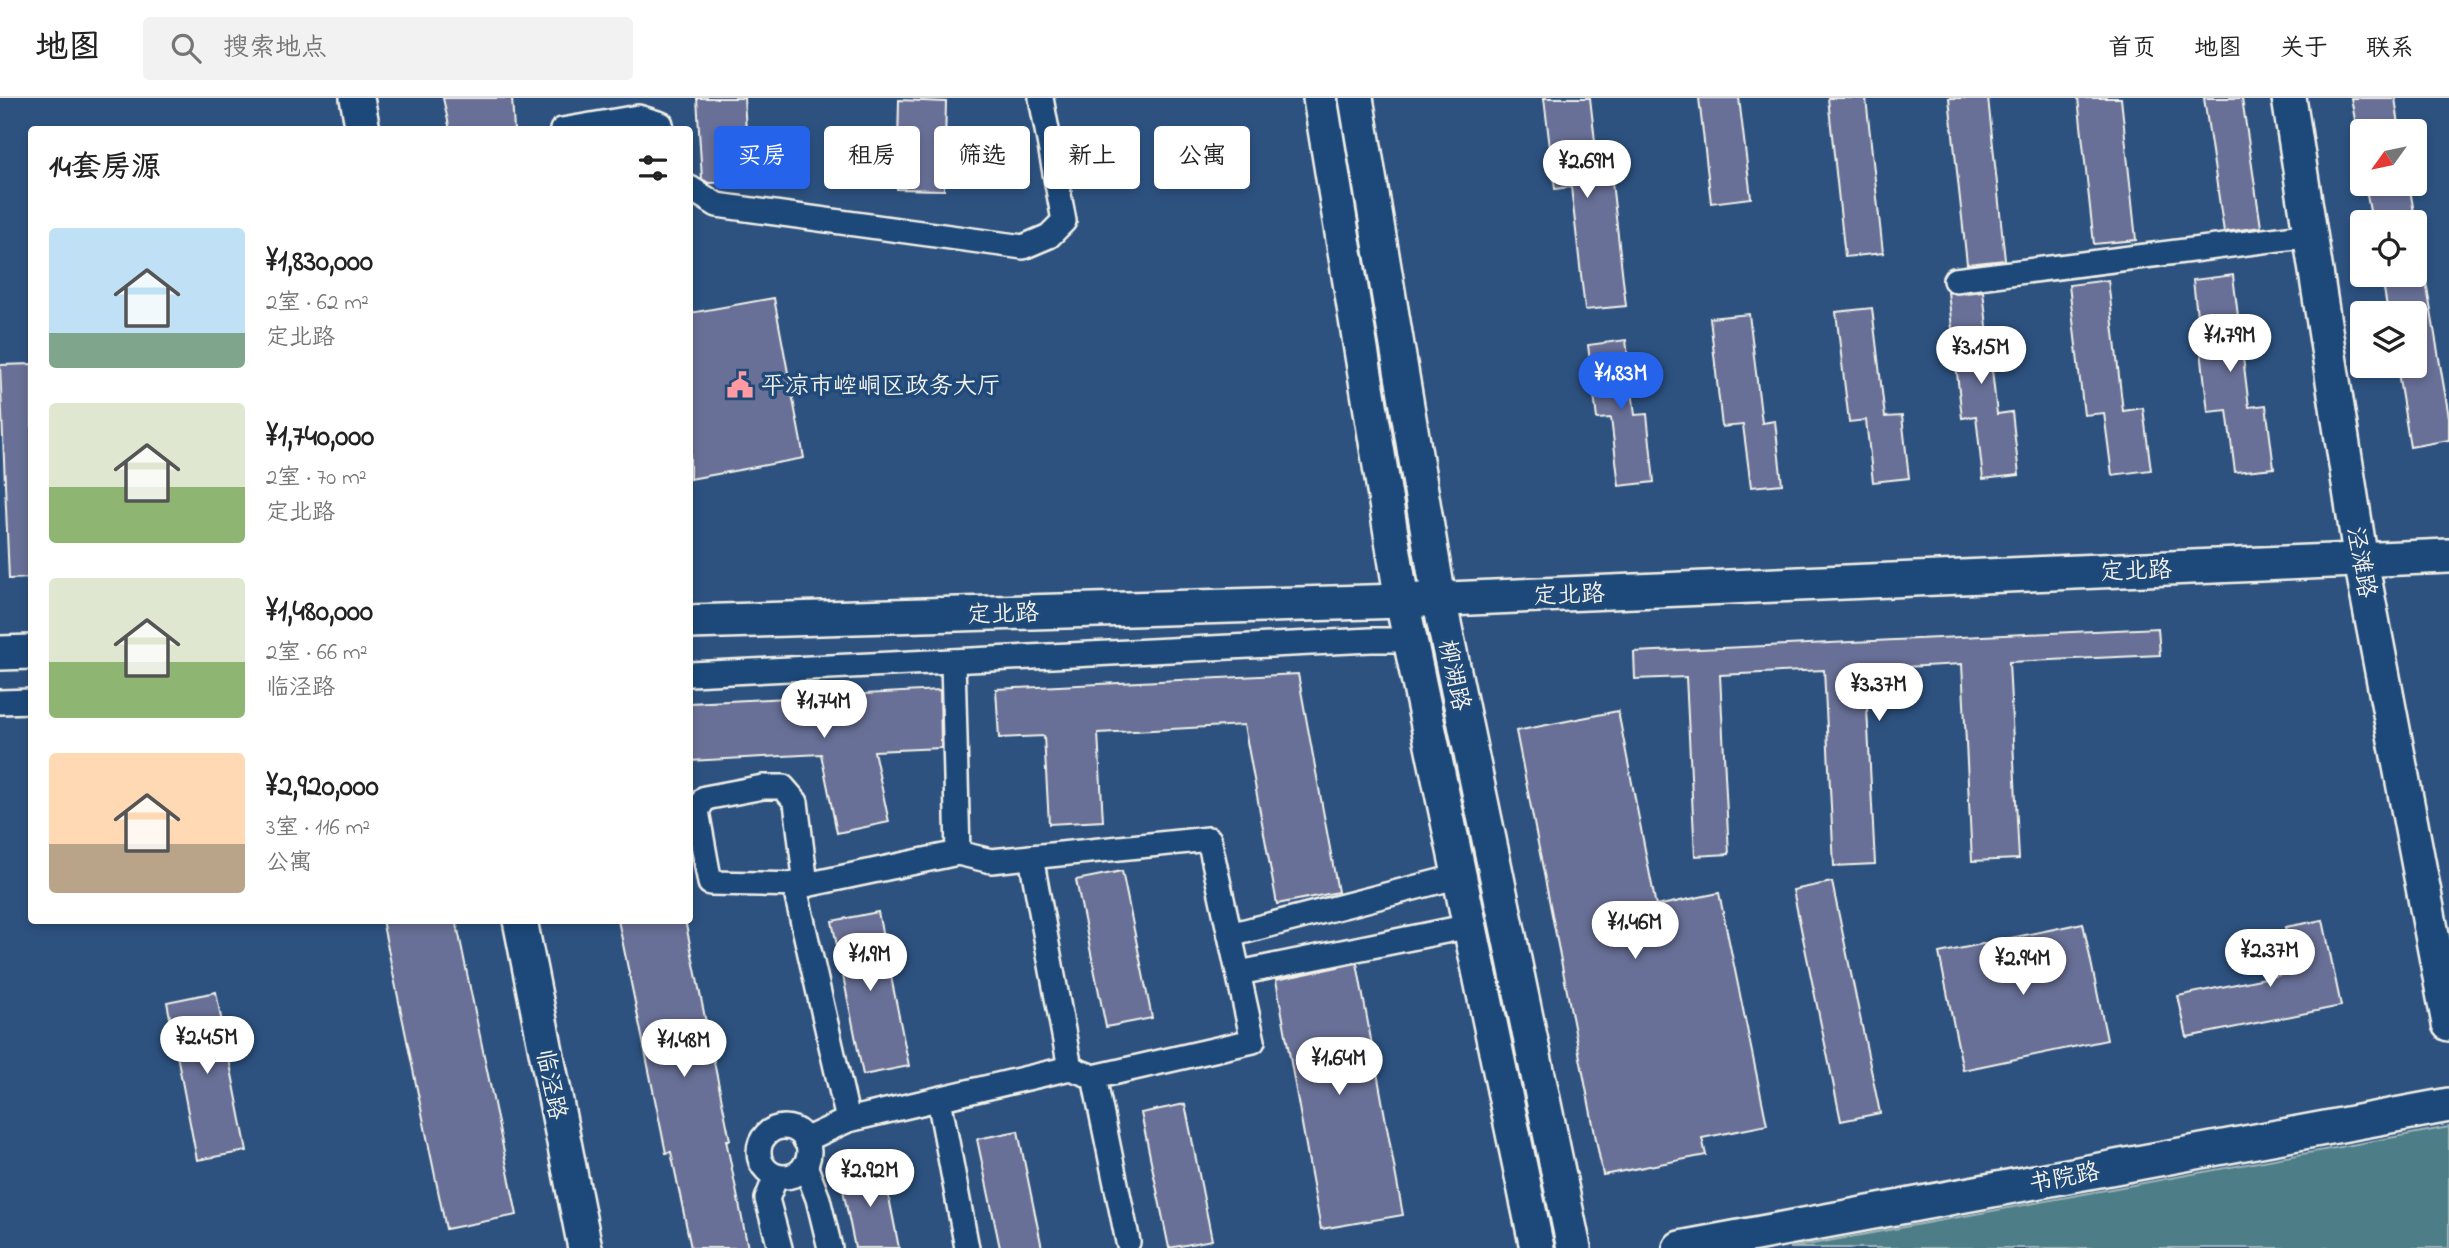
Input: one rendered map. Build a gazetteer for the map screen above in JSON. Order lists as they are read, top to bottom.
{
  "streets": {
    "street": [
      "泾滩路",
      "定北路",
      "柳湖路",
      "临泾路",
      "书院路"
    ]
  },
  "crossings": [
    ["泾滩路", "定北路"],
    ["定北路", "柳湖路"]
  ],
  "places": {
    "public building": ["平凉市崆峒区政务大厅"]
  },
  "north": "bottom left",
  "page": {
    "header": "地图",
    "search": "搜索地点",
    "nav": [
      "首页",
      "地图",
      "关于",
      "联系"
    ],
    "chip": [
      "买房",
      "租房",
      "筛选",
      "新上",
      "公寓"
    ],
    "heading": "14套房源",
    "price": [
      "¥2.69M",
      "¥1.79M",
      "¥3.15M",
      "¥1.83M",
      "¥3.37M",
      "¥1.74M",
      "¥1.46M",
      "¥2.37M",
      "¥1.9M",
      "¥2.94M",
      "¥2.45M",
      "¥1.48M",
      "¥1.64M",
      "¥2.92M"
    ],
    "list": [
      {
        "name": "¥1,830,000",
        "note": "2室 · 62 m² · 定北路"
      },
      {
        "name": "¥1,740,000",
        "note": "2室 · 70 m² · 定北路"
      },
      {
        "name": "¥1,480,000",
        "note": "2室 · 66 m² · 临泾路"
      },
      {
        "name": "¥2,920,000",
        "note": "3室 · 116 m² · 公寓"
      }
    ]
  }
}
